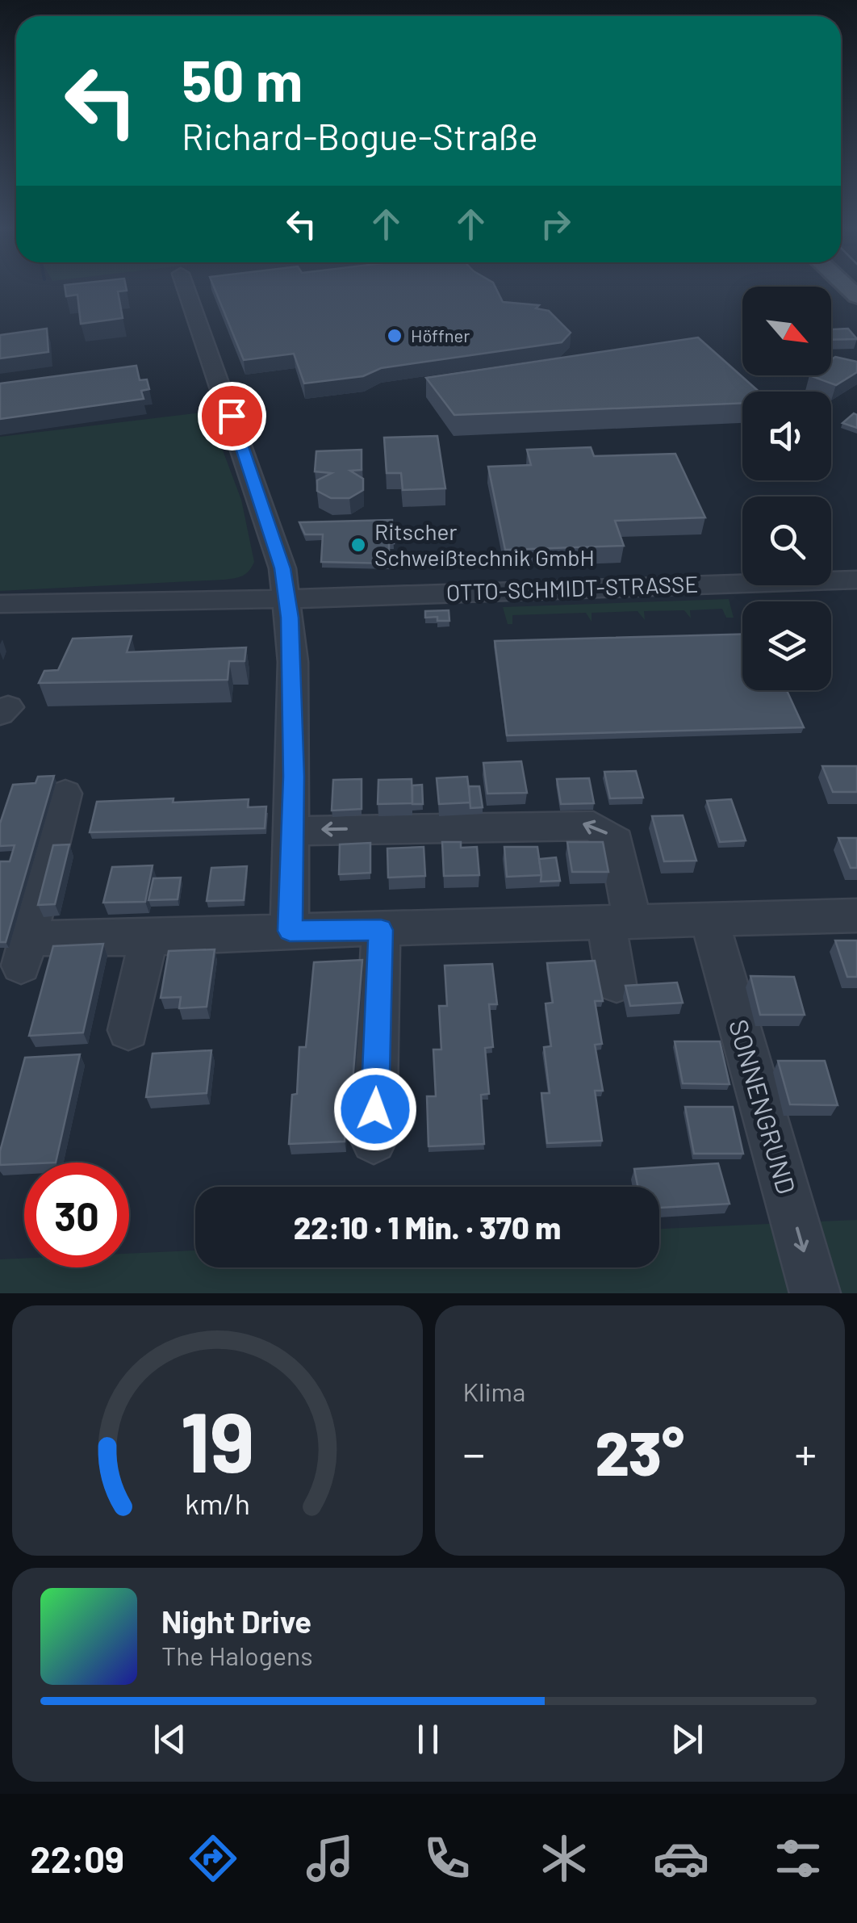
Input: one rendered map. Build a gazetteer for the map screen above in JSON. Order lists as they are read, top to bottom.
{
  "streets": {
    "street": ["OTTO-SCHMIDT-STRASSE", "SONNENGRUND"]
  },
  "one_way": ["SONNENGRUND"],
  "places": ["Höffner", "Ritscher Schweißtechnik GmbH"],
  "north": "bottom right",
  "page": {
    "turn": ["50 m", "Richard-Bogue-Straße"],
    "limit": "30",
    "trip": "22:10 · 1 Min. · 370 m",
    "tile": "Klima",
    "heat": ["−", "23°", "+"],
    "song": ["Night Drive", "The Halogens"],
    "tabs": "22:09",
    "gauge": ["19", "km/h"]
  }
}
